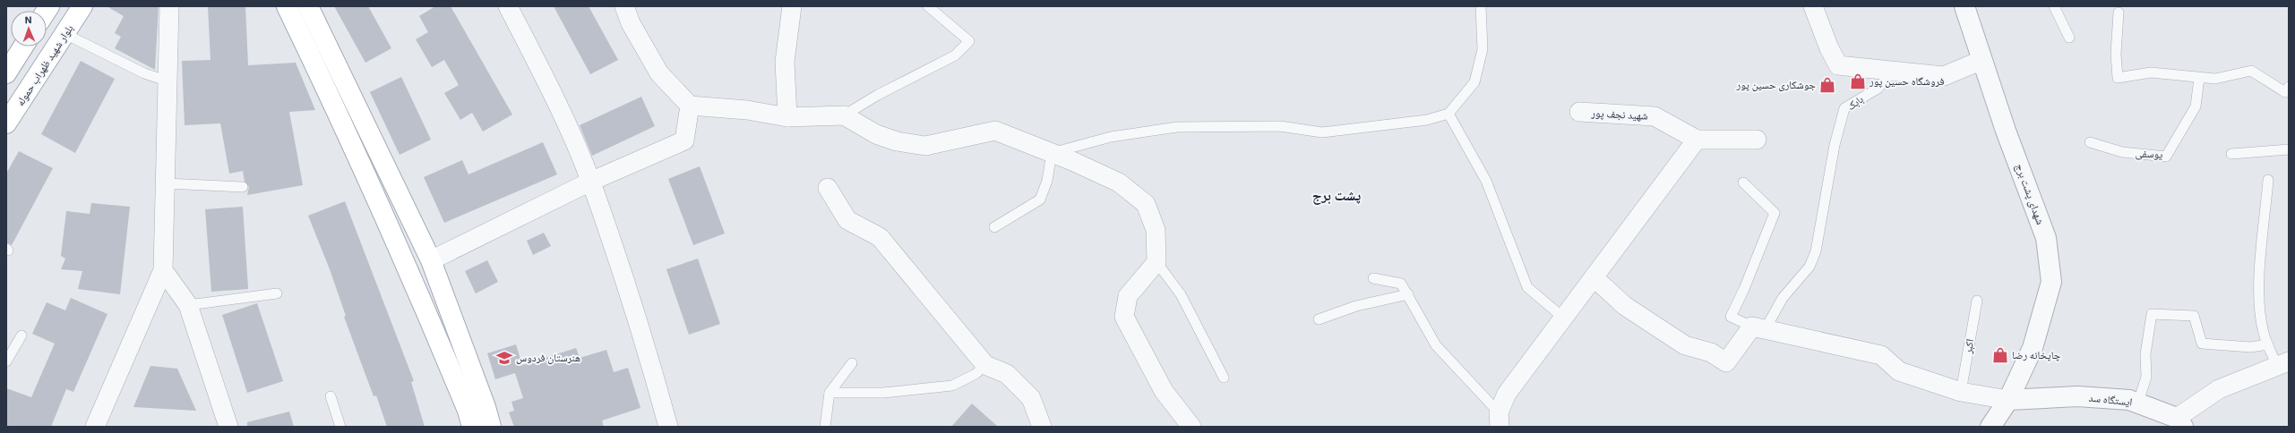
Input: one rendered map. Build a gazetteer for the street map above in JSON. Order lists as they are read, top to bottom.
{
  "streets": {
    "main road": ["بلوار شهید ظهراب حموله"],
    "street": ["شهید نجف پور", "شهدای پشت برج", "ایستگاه سد"],
    "lane": ["بابک", "یوسفی", "اکبر"]
  },
  "crossings": [
    ["شهدای پشت برج", "ایستگاه سد"]
  ],
  "districts": ["پشت برج"],
  "places": {
    "shop": ["فروشگاه حسین پور", "جوشکاری حسین پور", "چاپخانه رضا"],
    "school or university": ["هنرستان فردوس"]
  },
  "north": "top"
}
